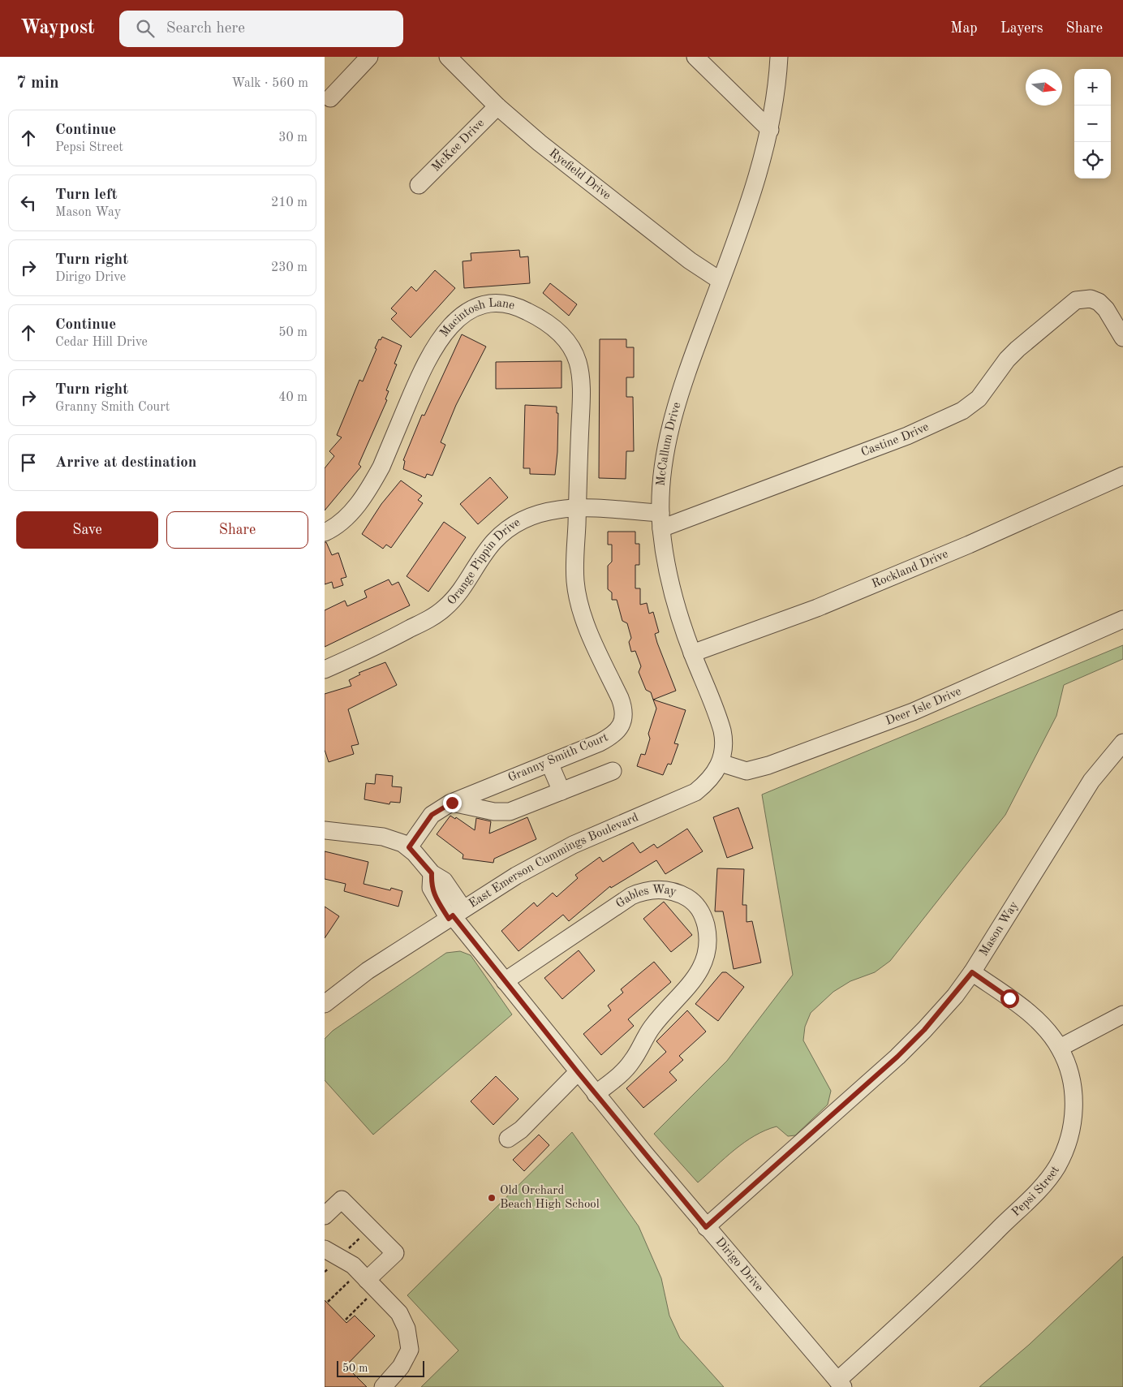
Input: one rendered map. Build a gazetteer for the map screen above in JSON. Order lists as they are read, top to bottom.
{
  "streets": {
    "street": [
      "McKee Drive",
      "Ryefield Drive",
      "Macintosh Lane",
      "Castine Drive",
      "McCallum Drive",
      "Orange Pippin Drive",
      "Rockland Drive",
      "Deer Isle Drive",
      "Granny Smith Court",
      "East Emerson Cummings Boulevard",
      "Gables Way",
      "Mason Way",
      "Pepsi Street",
      "Dirigo Drive"
    ]
  },
  "crossings": [
    ["McKee Drive", "Ryefield Drive"],
    ["Ryefield Drive", "McCallum Drive"],
    ["Macintosh Lane", "Orange Pippin Drive"],
    ["Macintosh Lane", "Granny Smith Court"],
    ["Castine Drive", "McCallum Drive"],
    ["Castine Drive", "Orange Pippin Drive"],
    ["McCallum Drive", "Orange Pippin Drive"],
    ["McCallum Drive", "Rockland Drive"],
    ["McCallum Drive", "Deer Isle Drive"],
    ["McCallum Drive", "East Emerson Cummings Boulevard"],
    ["Orange Pippin Drive", "Granny Smith Court"],
    ["Deer Isle Drive", "East Emerson Cummings Boulevard"],
    ["Granny Smith Court", "Dirigo Drive"],
    ["East Emerson Cummings Boulevard", "Dirigo Drive"],
    ["Gables Way", "Dirigo Drive"],
    ["Mason Way", "Pepsi Street"],
    ["Mason Way", "Dirigo Drive"],
    ["Pepsi Street", "Dirigo Drive"]
  ],
  "places": ["Old Orchard Beach High School"],
  "scale_bar": "50 m",
  "north": "right",
  "page": {
    "header": "Waypost",
    "search": "Search here",
    "nav": ["Map", "Layers", "Share"],
    "heading": ["7 min", "Walk · 560 m"],
    "map_buttons": ["+", "−"],
    "list": [
      ["Continue", "Pepsi Street", "30 m"],
      ["Turn left", "Mason Way", "210 m"],
      ["Turn right", "Dirigo Drive", "230 m"],
      ["Continue", "Cedar Hill Drive", "50 m"],
      ["Turn right", "Granny Smith Court", "40 m"],
      "Arrive at destination"
    ],
    "buttons": ["Save", "Share"],
    "scale": "50 m"
  }
}
